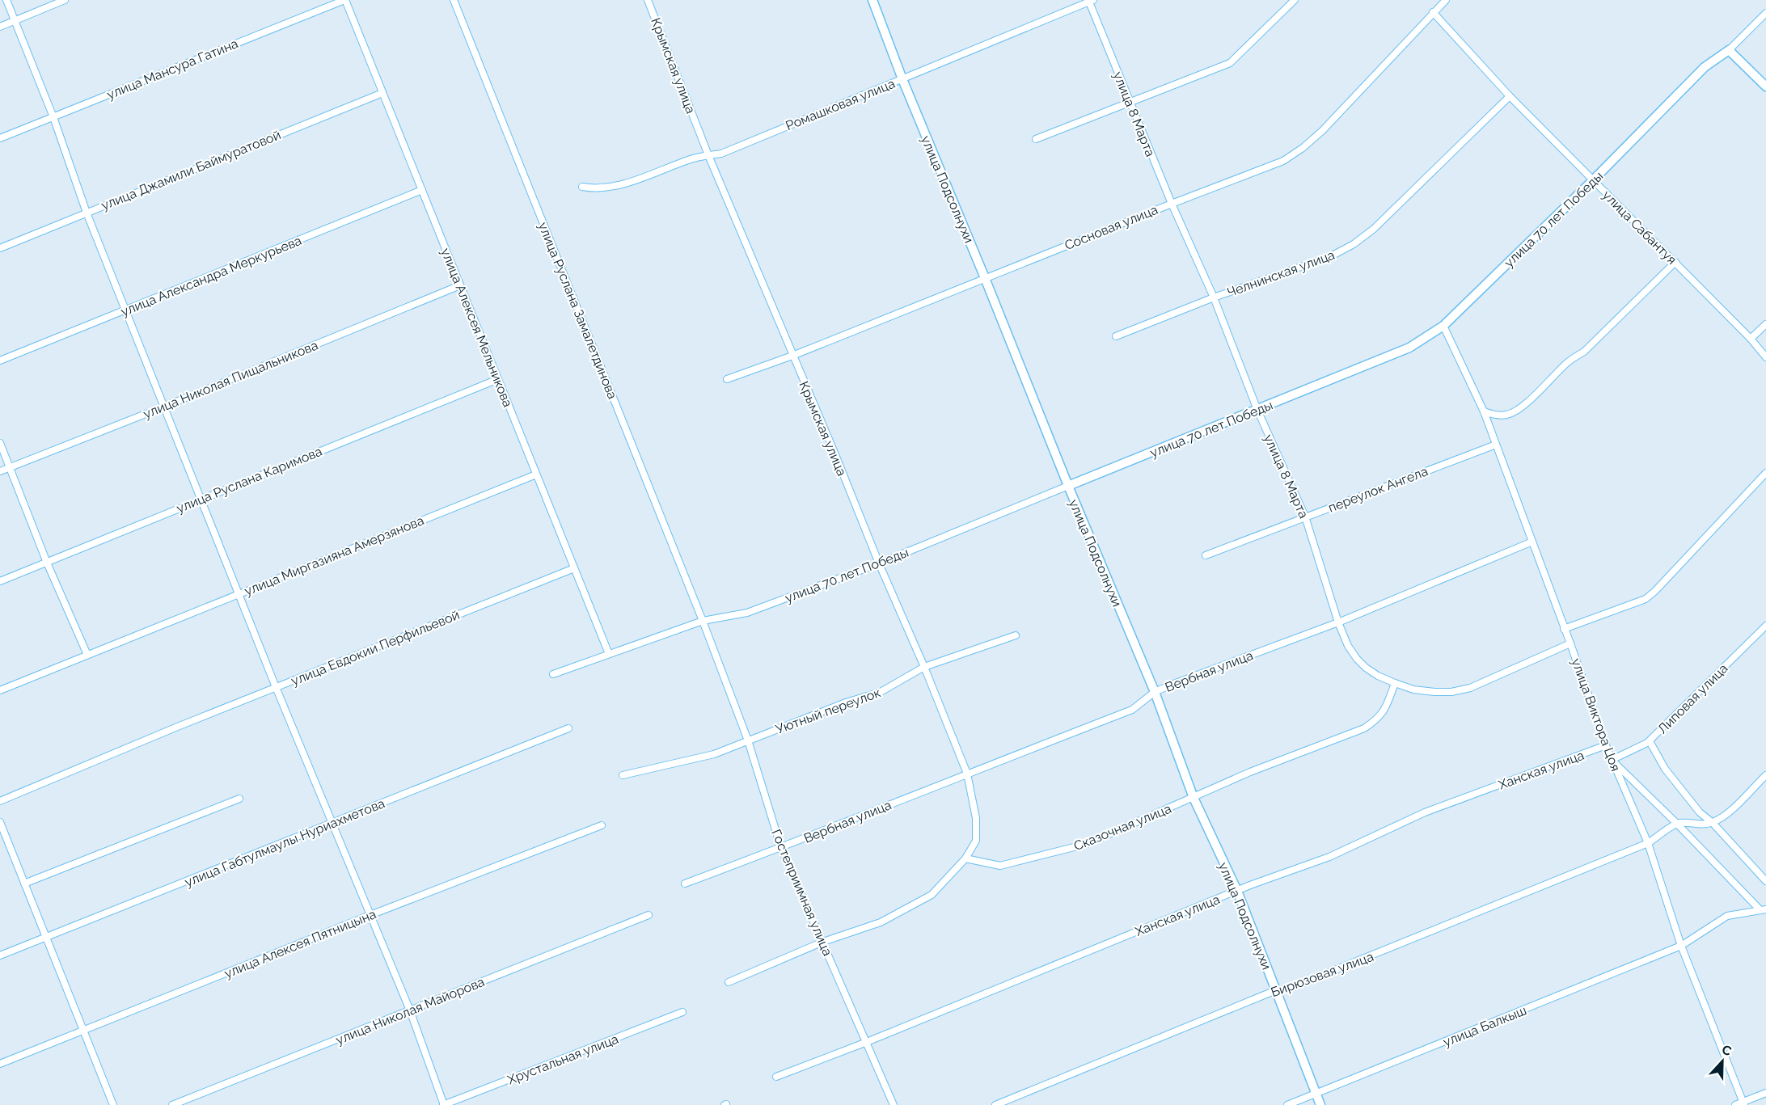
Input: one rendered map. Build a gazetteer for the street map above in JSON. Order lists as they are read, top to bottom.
{
  "streets": {
    "street": [
      "Крымская улица",
      "улица Мансура Гатина",
      "Ромашковая улица",
      "улица 8 Марта",
      "улица Джамили Баймуратовой",
      "улица Подсолнухи",
      "улица 70 лет Победы",
      "Сосновая улица",
      "улица Сабантуя",
      "Челнинская улица",
      "улица Александра Меркурьева",
      "улица Руслана Замалетдинова",
      "улица Алексея Мельникова",
      "улица Николая Пищальникова",
      "улица Руслана Каримова",
      "переулок Ангела",
      "улица Миргазияна Амерзянова",
      "улица Евдокии Перфильевой",
      "Вербная улица",
      "Липовая улица",
      "Уютный переулок",
      "улица Виктора Цоя",
      "Ханская улица",
      "Сказочная улица",
      "улица Габтулмаулы Нуриахметова",
      "Гостеприимная улица",
      "улица Алексея Пятницына",
      "Бирюзовая улица",
      "улица Николая Майорова",
      "улица Балкыш",
      "Хрустальная улица"
    ]
  },
  "crossings": [
    ["Крымская улица", "Ромашковая улица"],
    ["Крымская улица", "улица 70 лет Победы"],
    ["Крымская улица", "Сосновая улица"],
    ["Крымская улица", "Вербная улица"],
    ["Крымская улица", "Уютный переулок"],
    ["Крымская улица", "Сказочная улица"],
    ["улица Мансура Гатина", "улица Алексея Мельникова"],
    ["Ромашковая улица", "улица 8 Марта"],
    ["Ромашковая улица", "улица Подсолнухи"],
    ["улица 8 Марта", "улица 70 лет Победы"],
    ["улица 8 Марта", "Сосновая улица"],
    ["улица 8 Марта", "Челнинская улица"],
    ["улица 8 Марта", "переулок Ангела"],
    ["улица 8 Марта", "Вербная улица"],
    ["улица 8 Марта", "улица Виктора Цоя"],
    ["улица 8 Марта", "Сказочная улица"],
    ["улица Джамили Баймуратовой", "улица Алексея Мельникова"],
    ["улица Подсолнухи", "улица 70 лет Победы"],
    ["улица Подсолнухи", "Сосновая улица"],
    ["улица Подсолнухи", "Вербная улица"],
    ["улица Подсолнухи", "Ханская улица"],
    ["улица Подсолнухи", "Сказочная улица"],
    ["улица Подсолнухи", "Бирюзовая улица"],
    ["улица Подсолнухи", "улица Балкыш"],
    ["улица 70 лет Победы", "улица Сабантуя"],
    ["улица 70 лет Победы", "улица Руслана Замалетдинова"],
    ["улица 70 лет Победы", "улица Алексея Мельникова"],
    ["улица 70 лет Победы", "улица Виктора Цоя"],
    ["улица 70 лет Победы", "Гостеприимная улица"],
    ["Сосновая улица", "улица Сабантуя"],
    ["улица Сабантуя", "Челнинская улица"],
    ["улица Александра Меркурьева", "улица Алексея Мельникова"],
    ["улица Руслана Замалетдинова", "Гостеприимная улица"],
    ["улица Алексея Мельникова", "улица Николая Пищальникова"],
    ["улица Алексея Мельникова", "улица Руслана Каримова"],
    ["улица Алексея Мельникова", "улица Миргазияна Амерзянова"],
    ["улица Алексея Мельникова", "улица Евдокии Перфильевой"],
    ["переулок Ангела", "улица Виктора Цоя"],
    ["Вербная улица", "улица Виктора Цоя"],
    ["Вербная улица", "Гостеприимная улица"],
    ["Липовая улица", "улица Виктора Цоя"],
    ["Уютный переулок", "Гостеприимная улица"],
    ["улица Виктора Цоя", "Ханская улица"],
    ["улица Виктора Цоя", "Бирюзовая улица"],
    ["улица Виктора Цоя", "улица Балкыш"],
    ["Ханская улица", "Гостеприимная улица"]
  ],
  "north": "top"
}
